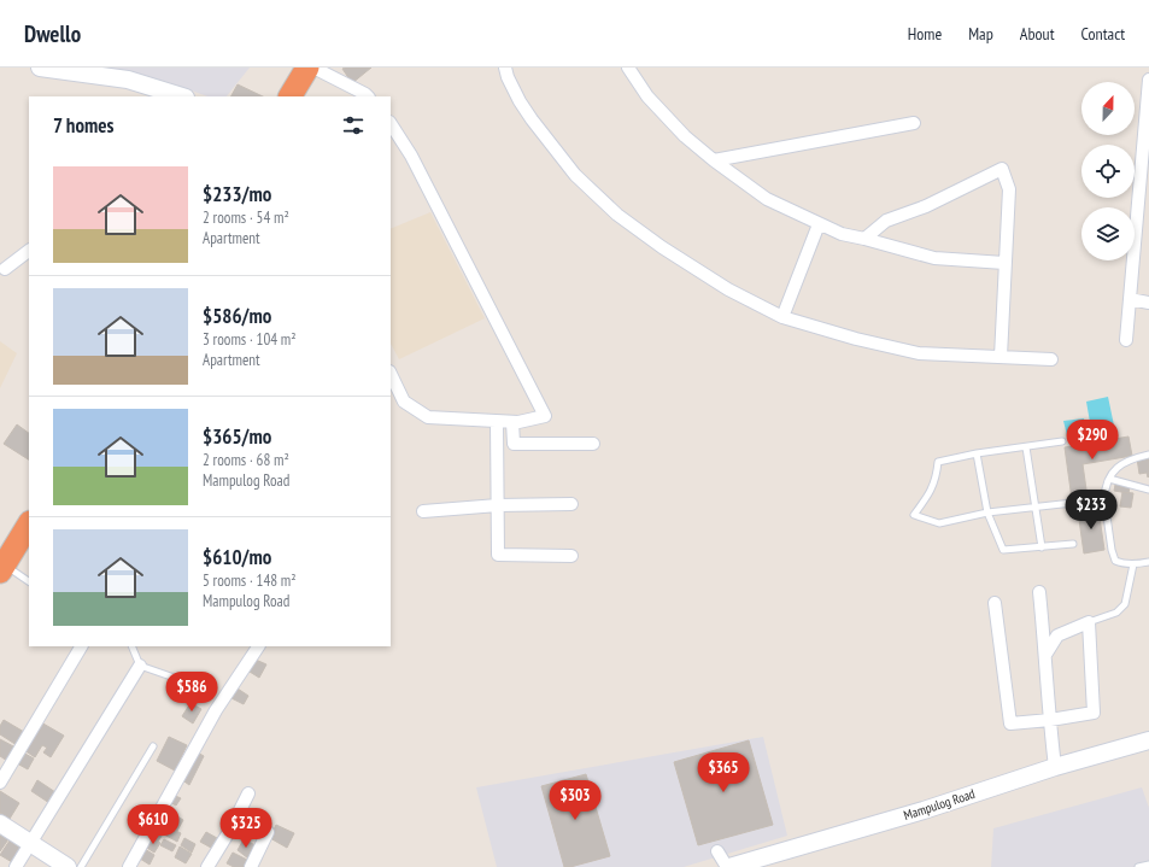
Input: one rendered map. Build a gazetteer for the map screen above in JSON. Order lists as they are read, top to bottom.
{
  "streets": {
    "street": ["Mampulog Road"]
  },
  "north": "top",
  "page": {
    "header": "Dwello",
    "nav": [
      "Home",
      "Map",
      "About",
      "Contact"
    ],
    "heading": "7 homes",
    "list": [
      {
        "name": "$233/mo",
        "note": "2 rooms · 54 m² · Apartment"
      },
      {
        "name": "$586/mo",
        "note": "3 rooms · 104 m² · Apartment"
      },
      {
        "name": "$365/mo",
        "note": "2 rooms · 68 m² · Mampulog Road"
      },
      {
        "name": "$610/mo",
        "note": "5 rooms · 148 m² · Mampulog Road"
      }
    ],
    "price": [
      "$290",
      "$233",
      "$586",
      "$365",
      "$303",
      "$610",
      "$325"
    ]
  }
}
